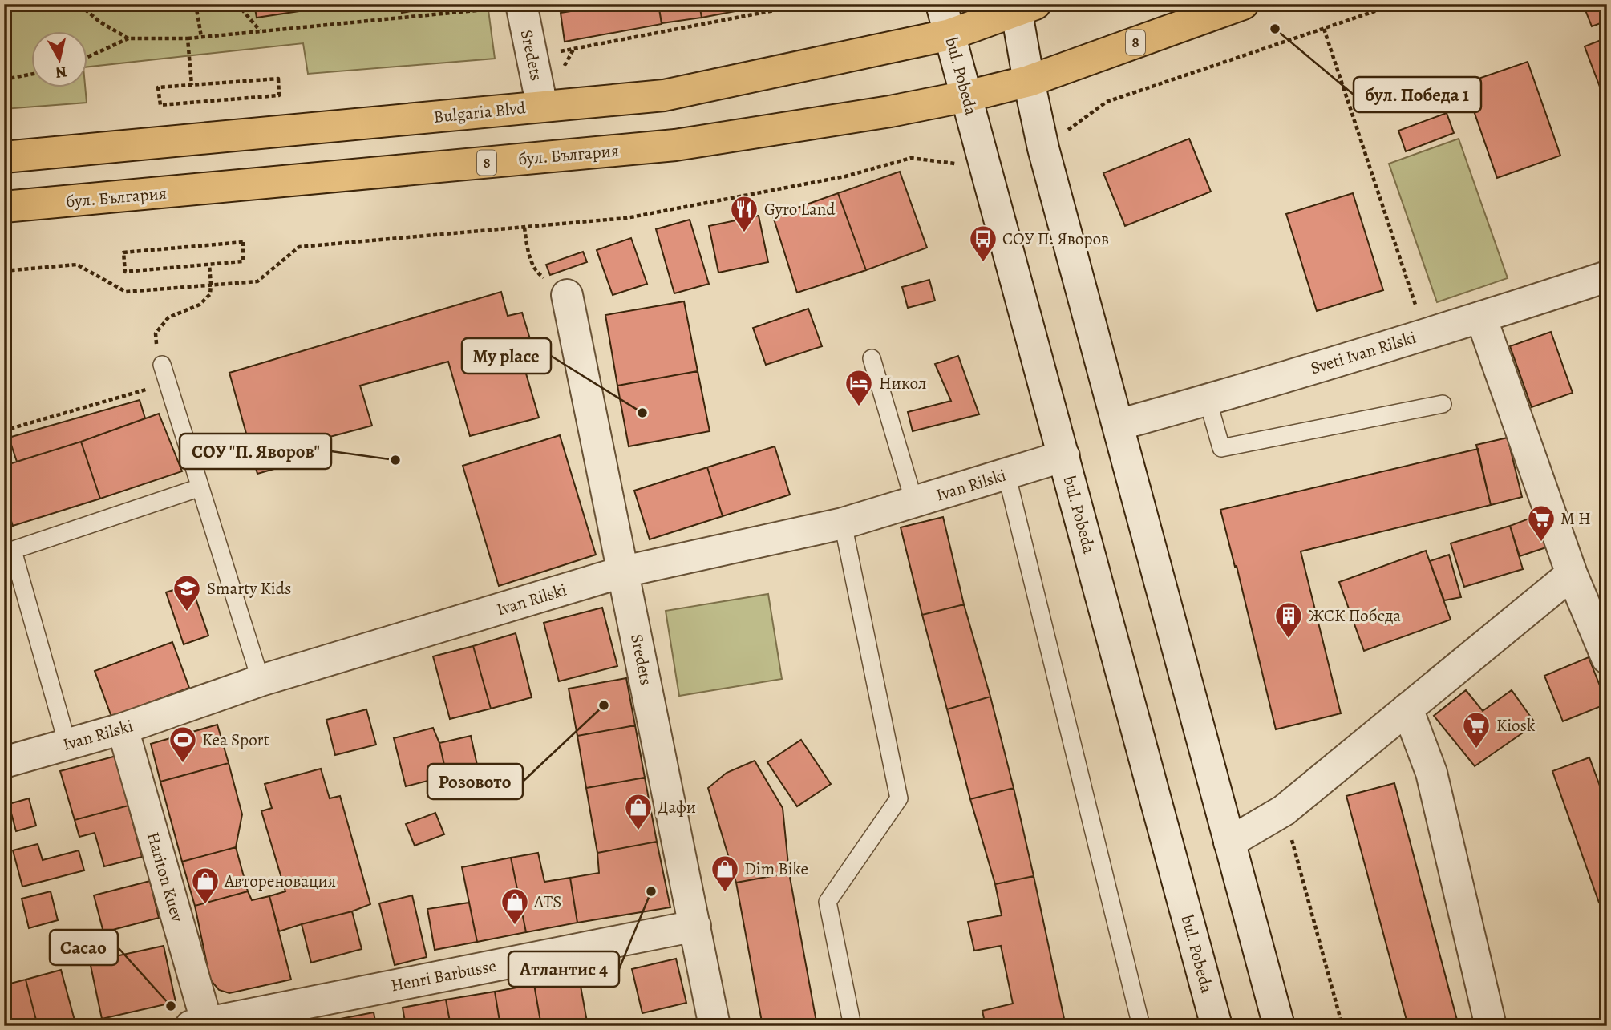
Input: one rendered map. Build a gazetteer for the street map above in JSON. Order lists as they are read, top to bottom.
{
  "streets": {
    "main road": ["8", "Bulgaria Blvd", "бул. България"],
    "street": [
      "Sredets",
      "bul. Pobeda",
      "Sveti Ivan Rilski",
      "Ivan Rilski",
      "Hariton Kuev",
      "Henri Barbusse"
    ]
  },
  "crossings": [
    ["8", "бул. България"],
    ["Sredets", "Bulgaria Blvd"],
    ["Sredets", "Ivan Rilski"],
    ["Sredets", "Henri Barbusse"],
    ["bul. Pobeda", "Bulgaria Blvd"],
    ["bul. Pobeda", "бул. България"],
    ["bul. Pobeda", "Ivan Rilski"],
    ["Ivan Rilski", "Hariton Kuev"],
    ["Hariton Kuev", "Henri Barbusse"]
  ],
  "places": {
    "other": [
      "бул. Победа 1",
      "My place",
      "СОУ \"П. Яворов\"",
      "Розовото",
      "Атлантис 4",
      "Cacao"
    ],
    "restaurant": ["Gyro Land"],
    "bus stop": ["СОУ П. Яворов"],
    "hotel": ["Никол"],
    "supermarket": ["М Н", "Kiosk"],
    "school or university": ["Smarty Kids"],
    "building": ["ЖСК Победа"],
    "sports": ["Kea Sport"],
    "shop": [
      "Дафи",
      "Dim Bike",
      "Автореновация",
      "ATS"
    ]
  },
  "north": "bottom"
}
